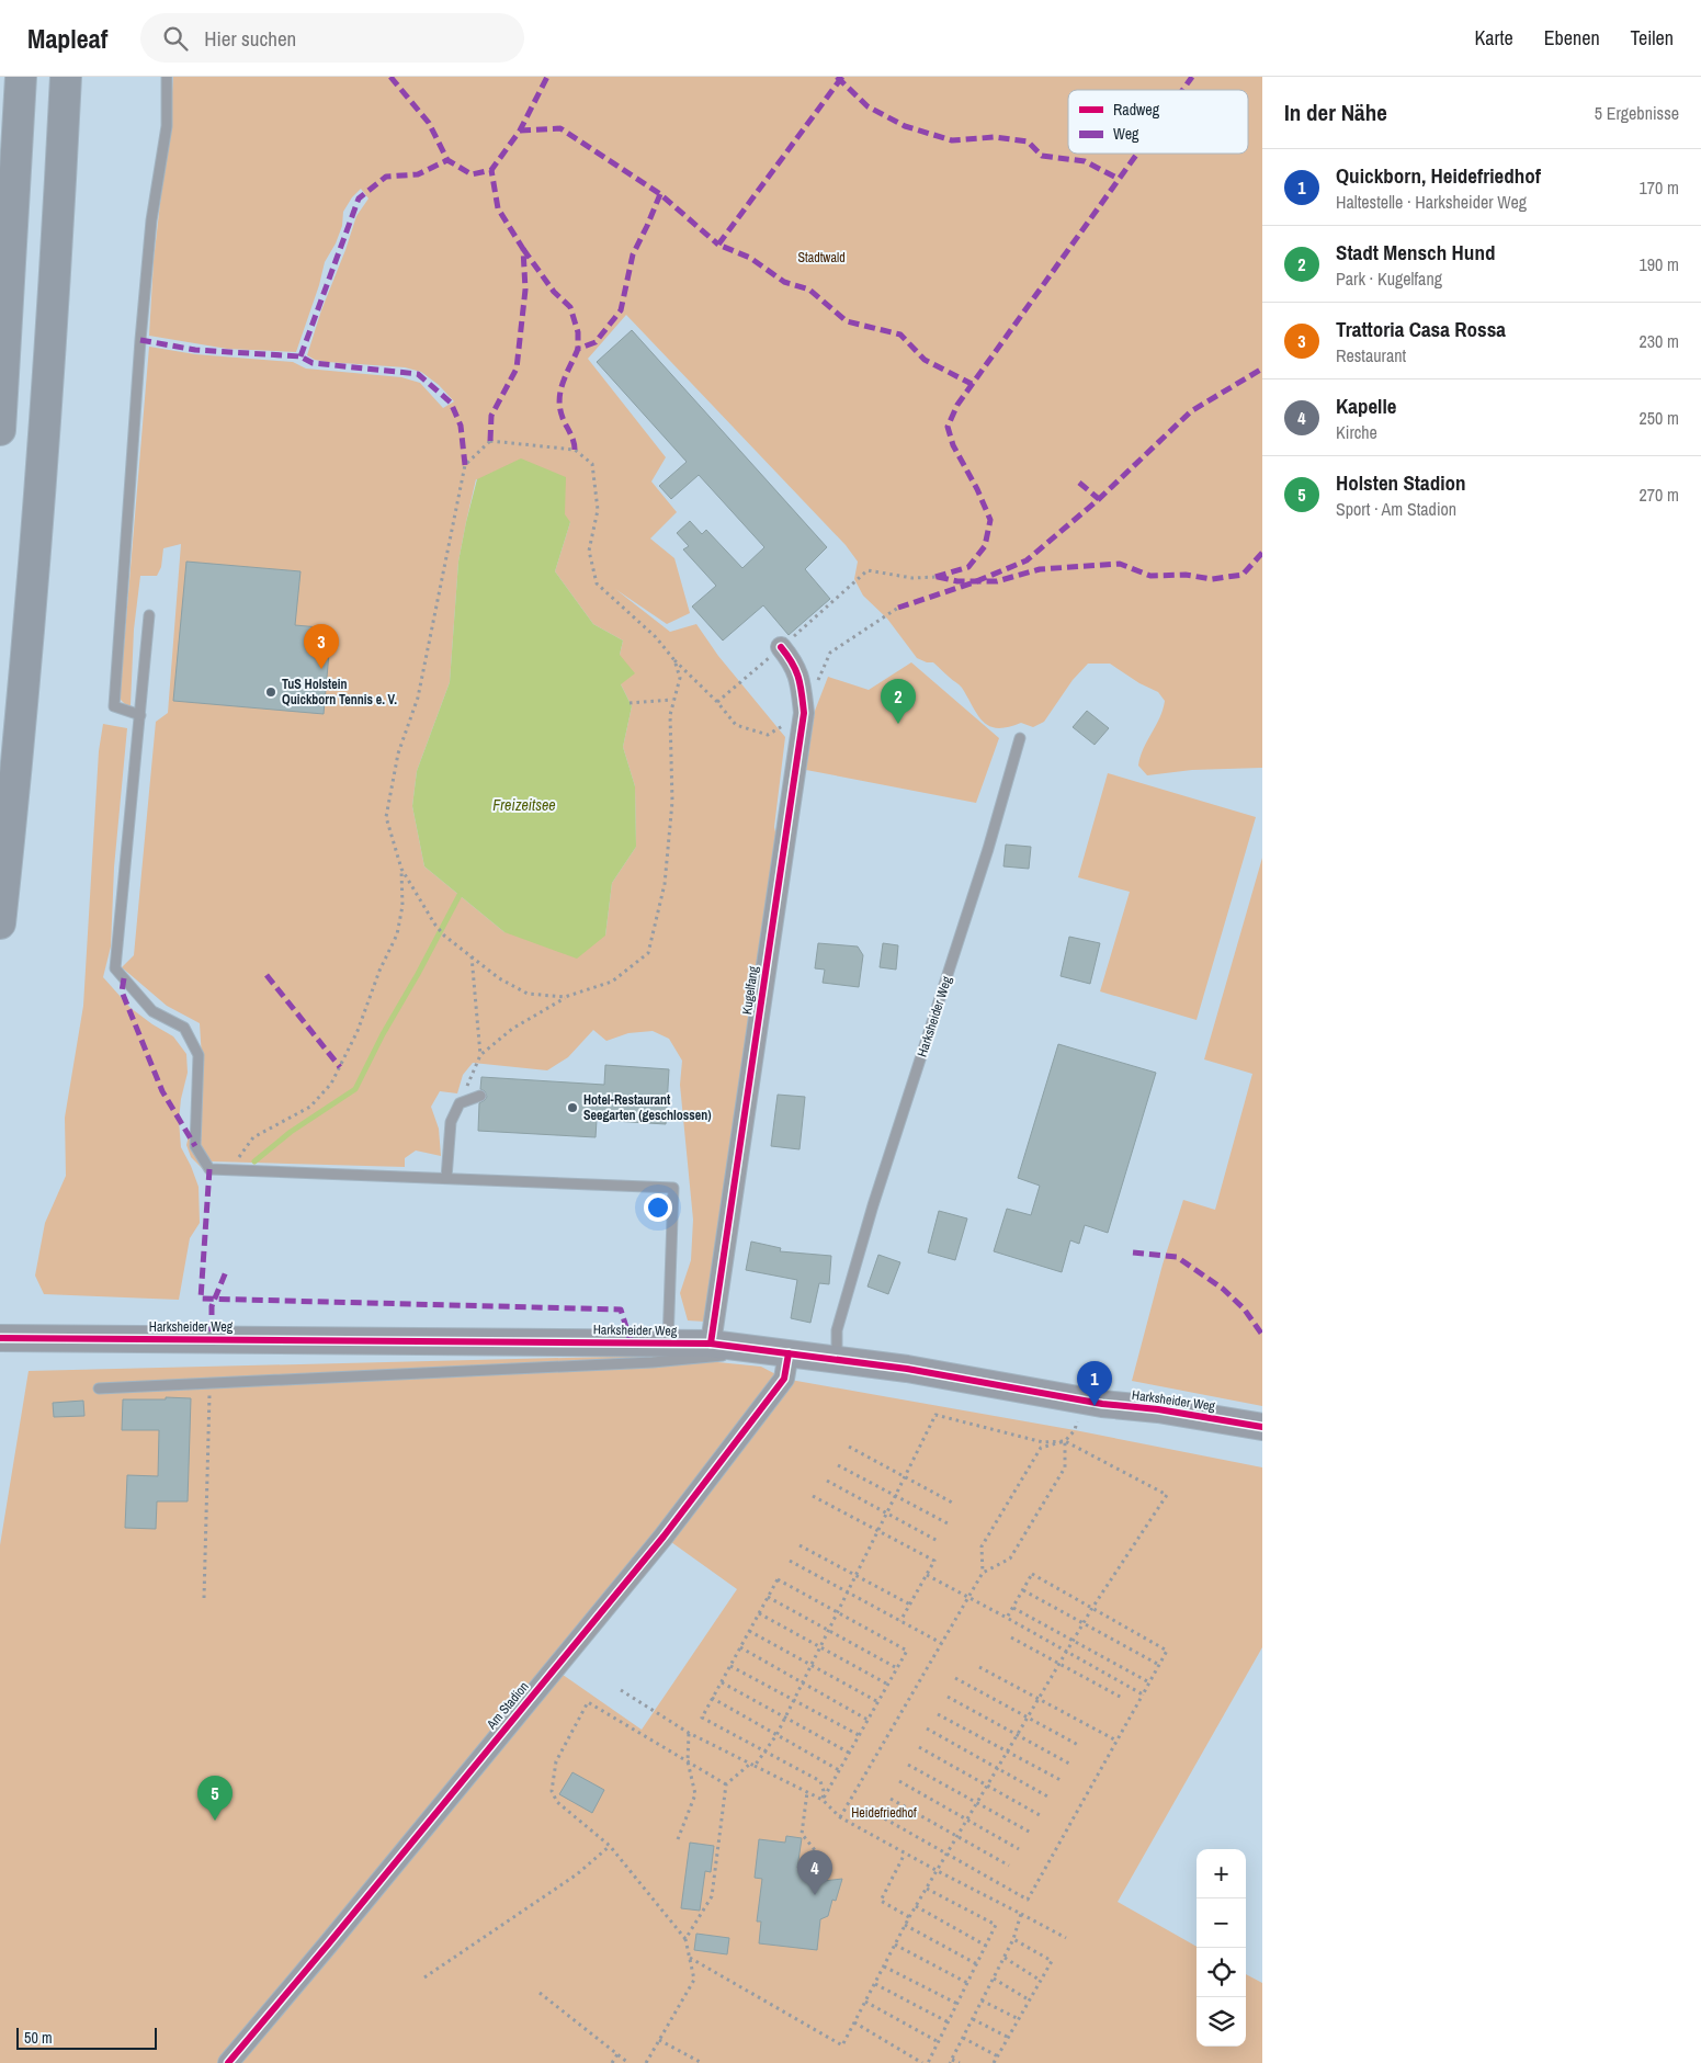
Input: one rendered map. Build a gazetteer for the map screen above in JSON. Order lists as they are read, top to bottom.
{
  "streets": {
    "main road": ["Harksheider Weg"],
    "street": ["Kugelfang", "Am Stadion"]
  },
  "crossings": [
    ["Kugelfang", "Harksheider Weg"],
    ["Harksheider Weg", "Am Stadion"]
  ],
  "water": ["Freizeitsee"],
  "parks": ["Stadtwald", "Heidefriedhof"],
  "places": ["TuS Holstein Quickborn Tennis e. V.", "Hotel-Restaurant Seegarten (geschlossen)"],
  "legend": ["Radweg", "Weg"],
  "scale_bar": "50 m",
  "page": {
    "header": "Mapleaf",
    "search": "Hier suchen",
    "nav": ["Karte", "Ebenen", "Teilen"],
    "heading": ["In der Nähe", "5 Ergebnisse"],
    "list": [
      {
        "mark": "1",
        "name": "Quickborn, Heidefriedhof",
        "note": "Haltestelle · Harksheider Weg",
        "value": "170 m"
      },
      {
        "mark": "2",
        "name": "Stadt Mensch Hund",
        "note": "Park · Kugelfang",
        "value": "190 m"
      },
      {
        "mark": "3",
        "name": "Trattoria Casa Rossa",
        "note": "Restaurant",
        "value": "230 m"
      },
      {
        "mark": "4",
        "name": "Kapelle",
        "note": "Kirche",
        "value": "250 m"
      },
      {
        "mark": "5",
        "name": "Holsten Stadion",
        "note": "Sport · Am Stadion",
        "value": "270 m"
      }
    ],
    "pins": [
      "3",
      "2",
      "1",
      "5",
      "4"
    ],
    "map_buttons": ["+", "−"],
    "scale": "50 m"
  }
}
